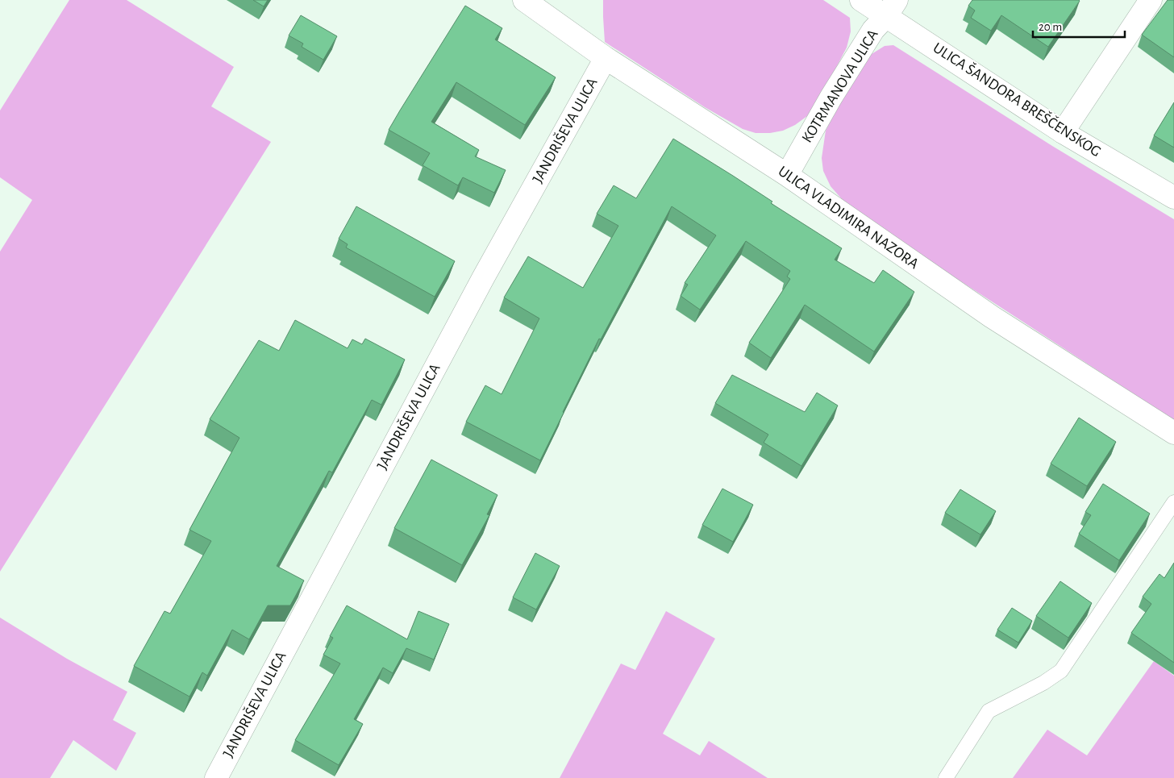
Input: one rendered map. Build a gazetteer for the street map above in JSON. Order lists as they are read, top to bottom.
{
  "streets": {
    "street": [
      "KOTRMANOVA ULICA",
      "ULICA ŠANDORA BREŠČENSKOG",
      "JANDRIŠEVA ULICA",
      "ULICA VLADIMIRA NAZORA"
    ]
  },
  "crossings": [
    ["KOTRMANOVA ULICA", "ULICA ŠANDORA BREŠČENSKOG"],
    ["KOTRMANOVA ULICA", "ULICA VLADIMIRA NAZORA"],
    ["JANDRIŠEVA ULICA", "ULICA VLADIMIRA NAZORA"]
  ],
  "scale_bar": "20 m"
}
